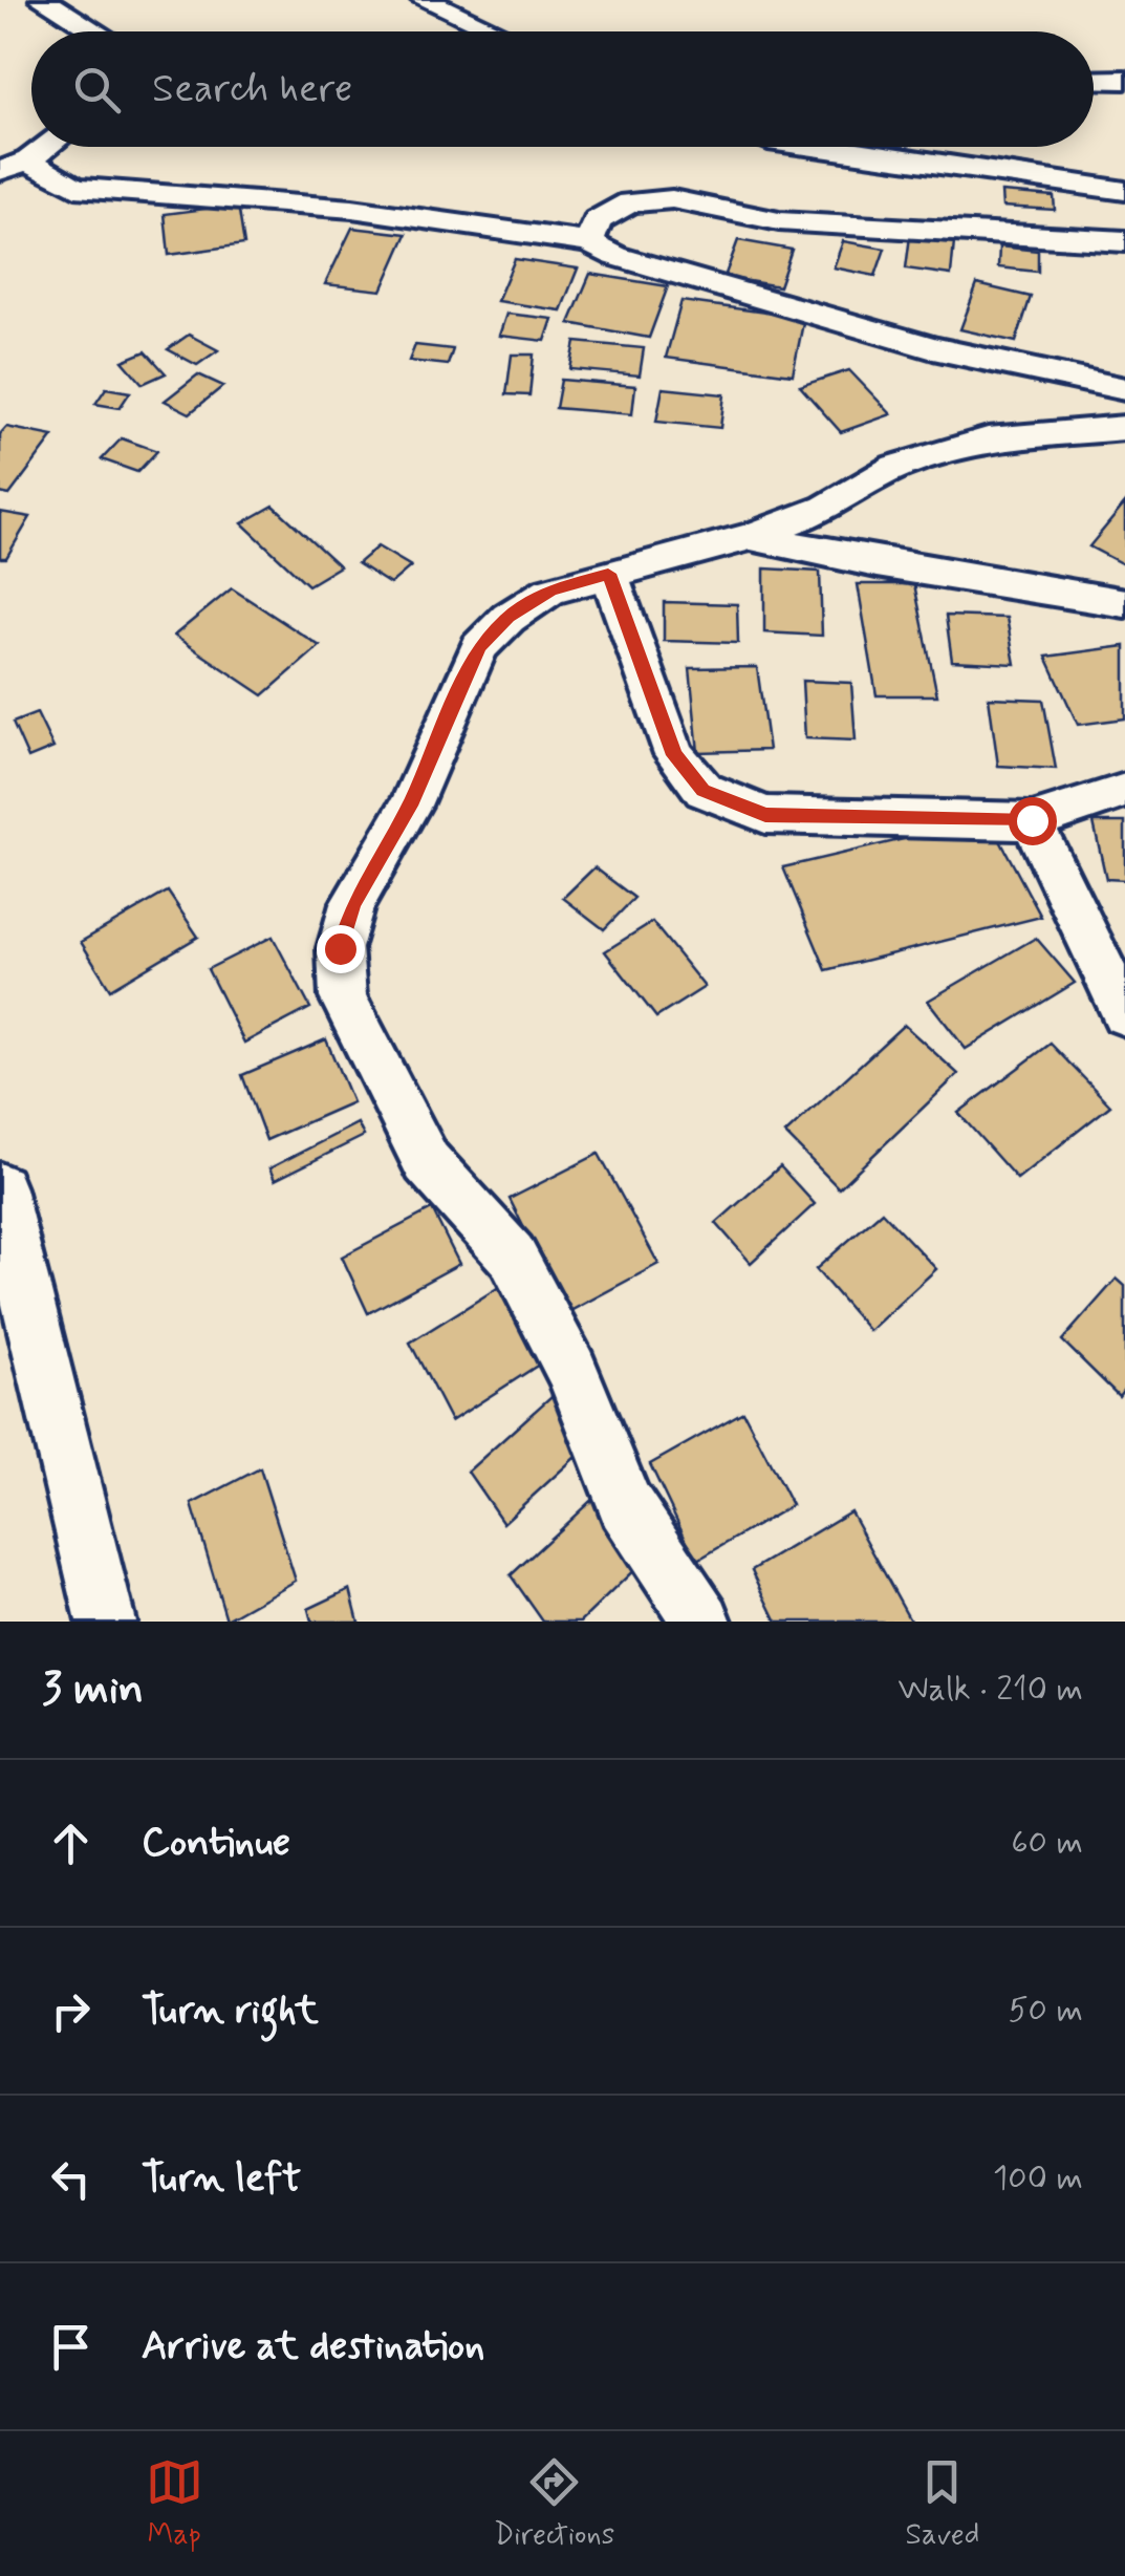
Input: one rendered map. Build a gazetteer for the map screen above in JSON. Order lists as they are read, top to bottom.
{
  "page": {
    "search": "Search here",
    "heading": ["3 min", "Walk · 210 m"],
    "list": [
      ["Continue", "60 m"],
      ["Turn right", "50 m"],
      ["Turn left", "100 m"],
      "Arrive at destination"
    ],
    "nav": ["Map", "Directions", "Saved"]
  }
}
